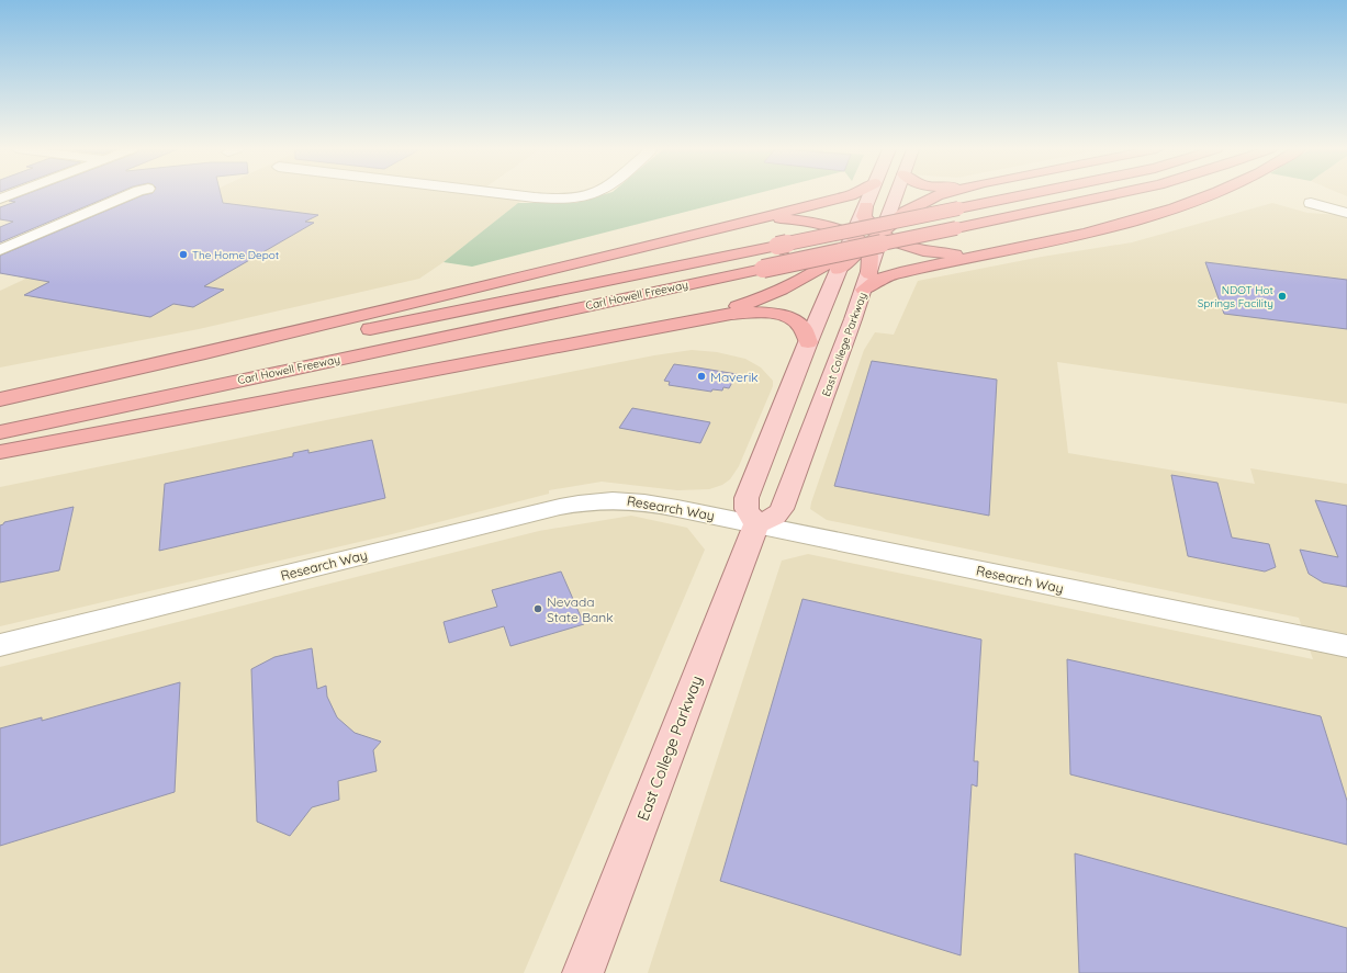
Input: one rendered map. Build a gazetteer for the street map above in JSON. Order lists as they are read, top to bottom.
{
  "streets": {
    "highway": ["Carl Howell Freeway"],
    "main road": ["East College Parkway"],
    "street": ["Research Way"]
  },
  "crossings": [
    ["East College Parkway", "Research Way"]
  ],
  "places": [
    "The Home Depot",
    "NDOT Hot Springs Facility",
    "Maverik",
    "Nevada State Bank"
  ]
}
